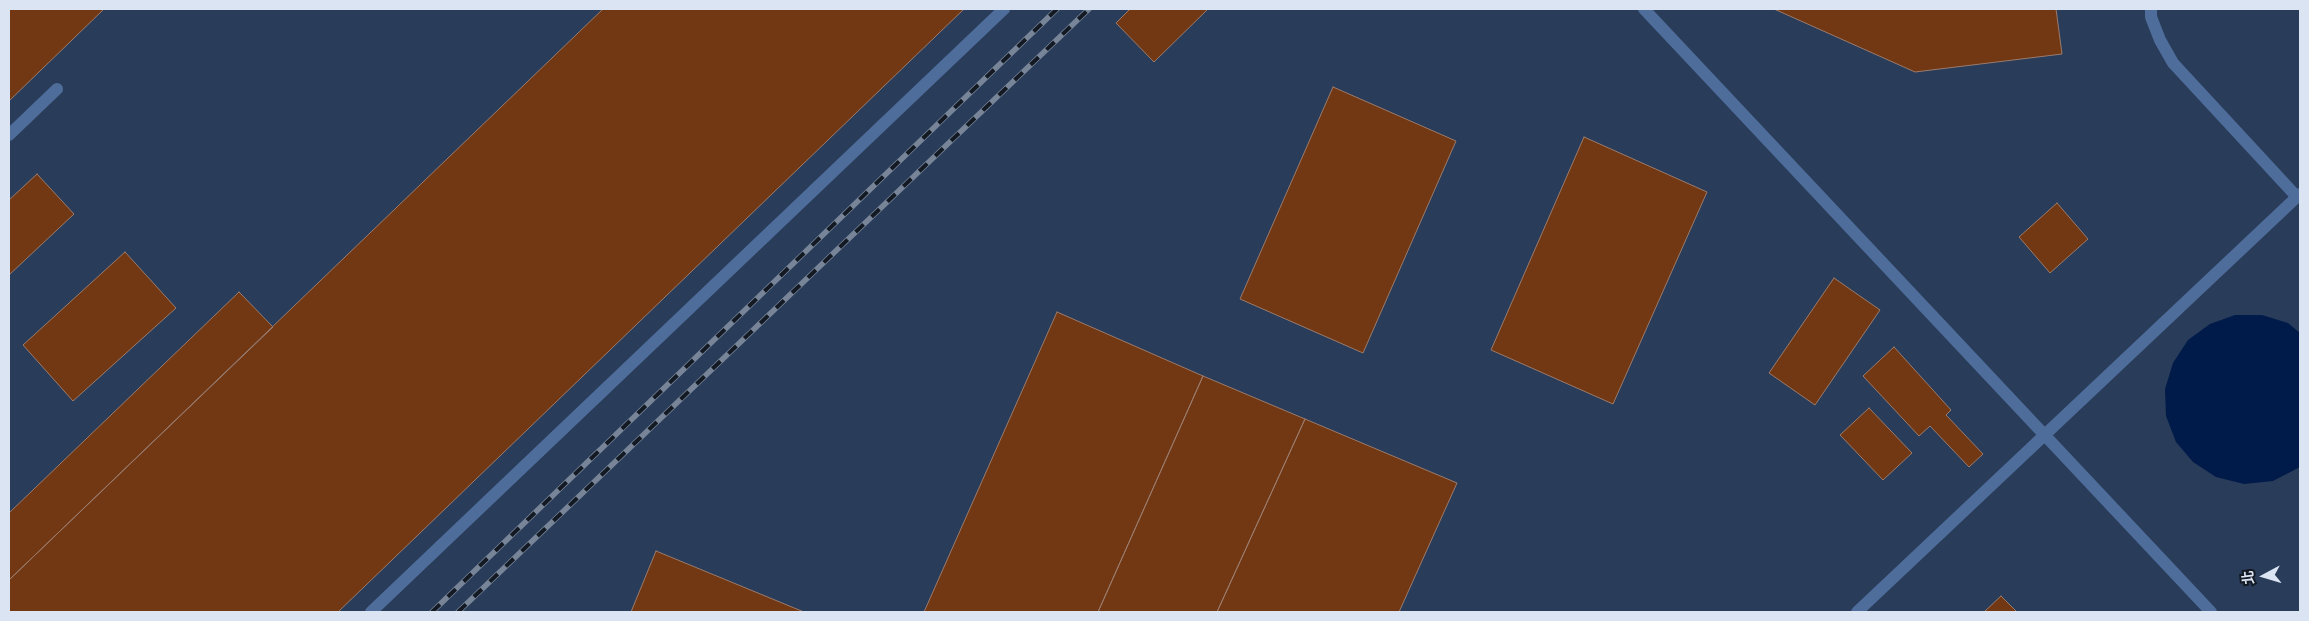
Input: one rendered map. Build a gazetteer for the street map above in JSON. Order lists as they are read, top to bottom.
{
  "north": "left"
}
